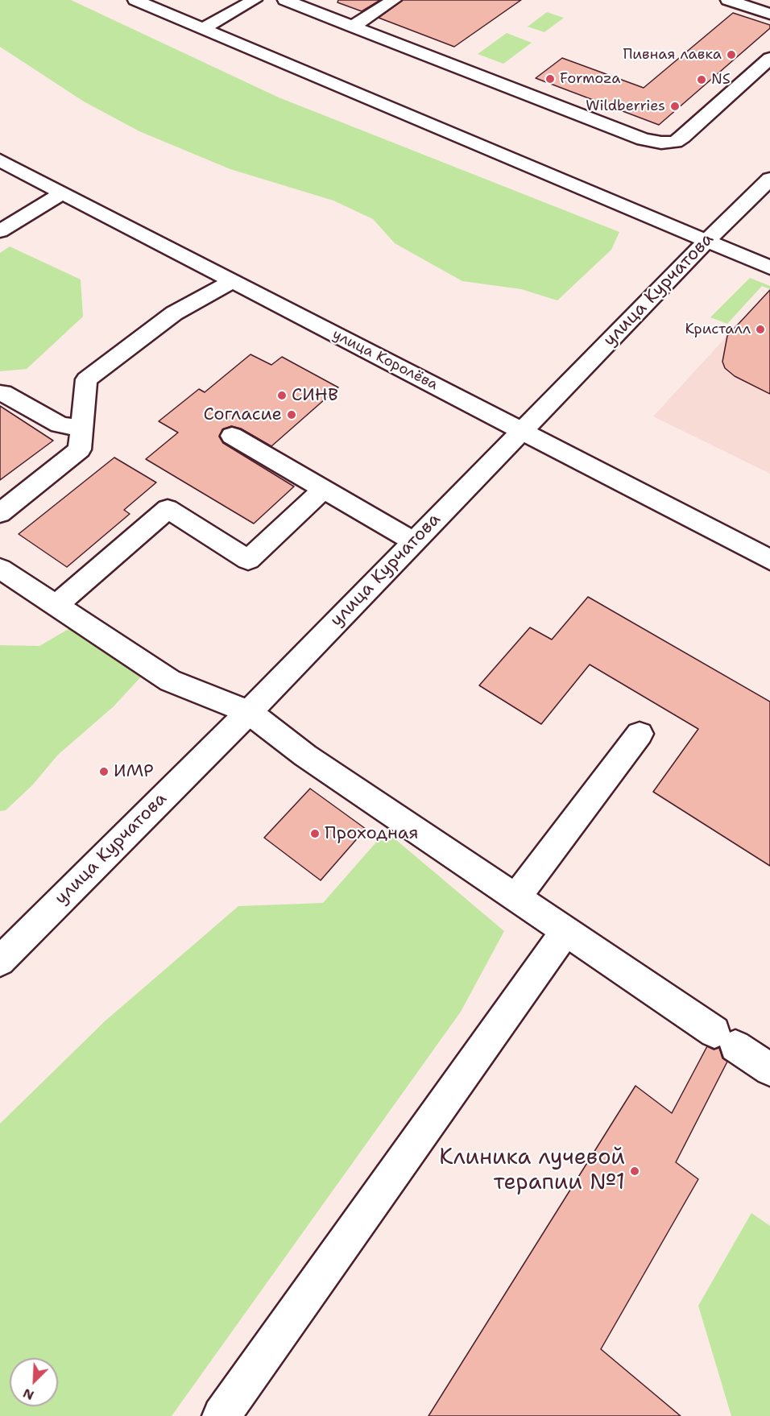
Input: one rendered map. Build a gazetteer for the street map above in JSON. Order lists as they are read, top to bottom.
{
  "streets": {
    "street": ["улица Курчатова", "улица Королёва"]
  },
  "crossings": [
    ["улица Курчатова", "улица Королёва"]
  ],
  "places": [
    "Пивная лавка",
    "Formoza",
    "NS",
    "Wildberries",
    "Кристалл",
    "СИНВ",
    "Согласие",
    "ИМР",
    "Проходная",
    "Клиника лучевой терапии №1"
  ],
  "north": "bottom left"
}
